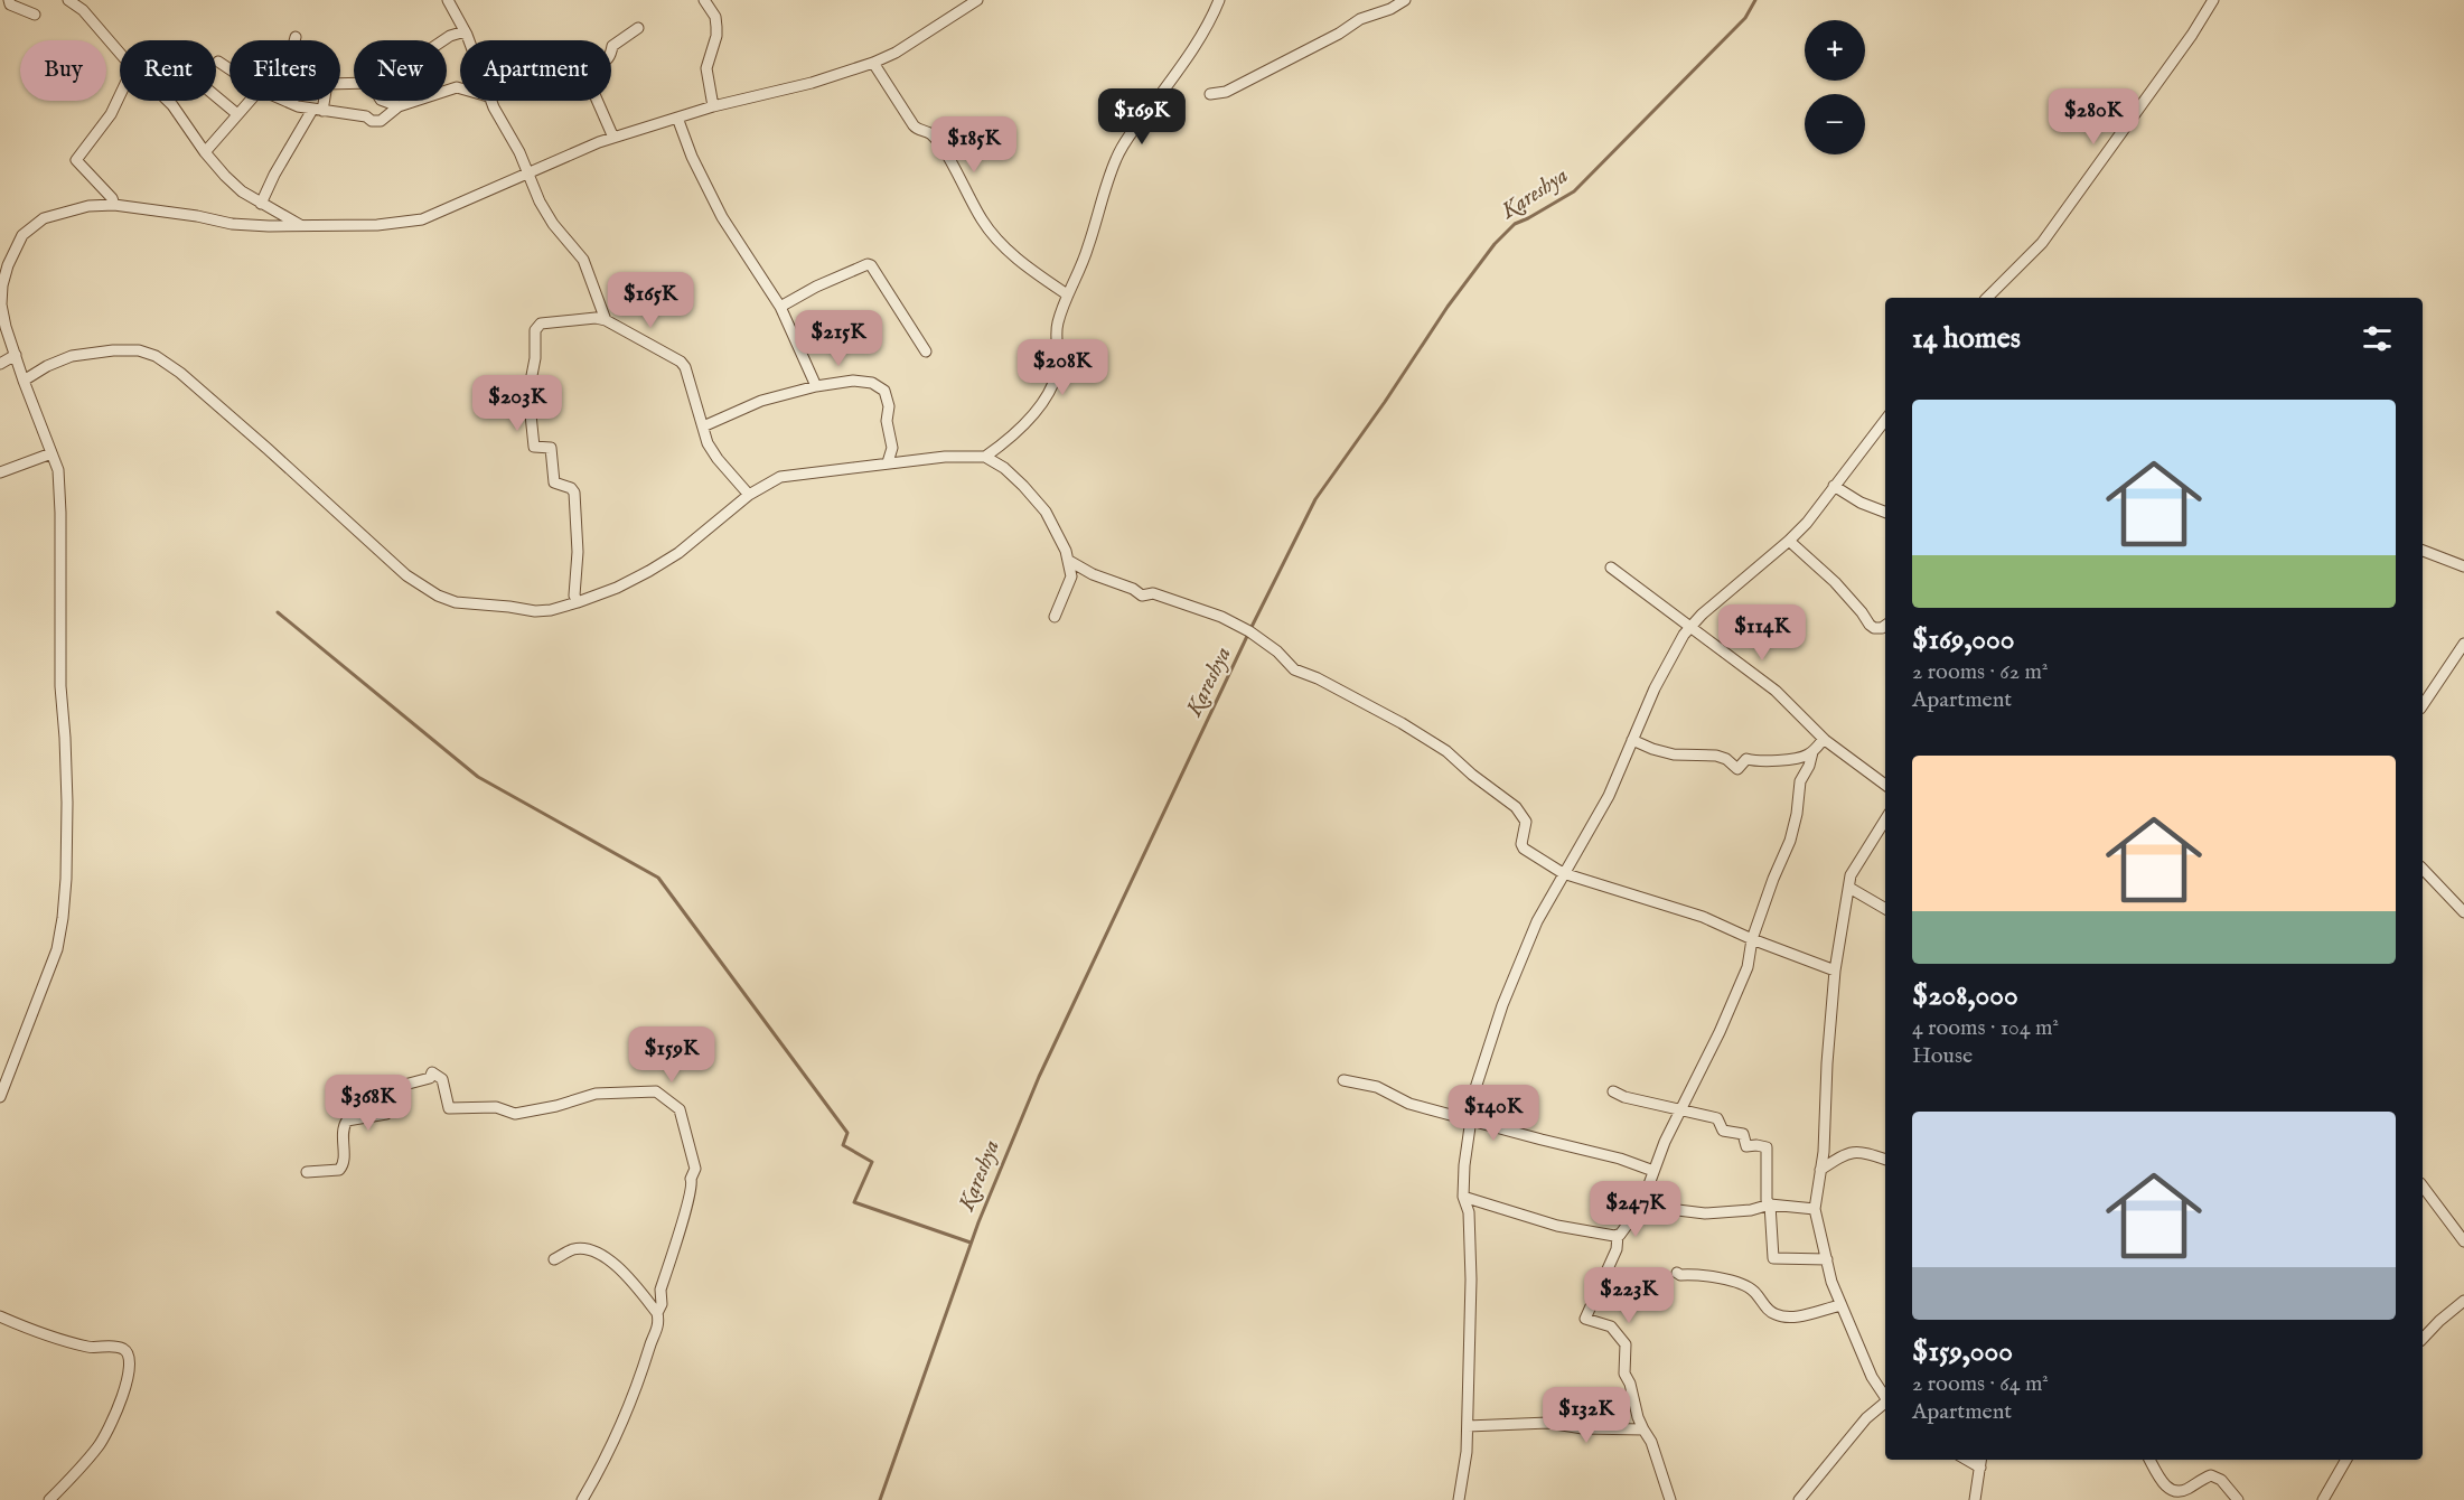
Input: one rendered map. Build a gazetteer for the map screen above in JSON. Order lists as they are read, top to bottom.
{
  "water": ["Kareshya"],
  "page": {
    "map_buttons": ["+", "−"],
    "chip": [
      "Buy",
      "Rent",
      "Filters",
      "New",
      "Apartment"
    ],
    "price": [
      "$169K",
      "$280K",
      "$185K",
      "$165K",
      "$215K",
      "$208K",
      "$203K",
      "$114K",
      "$159K",
      "$368K",
      "$140K",
      "$247K",
      "$223K",
      "$132K"
    ],
    "heading": "14 homes",
    "list": [
      {
        "name": "$169,000",
        "note": "2 rooms · 62 m² · Apartment"
      },
      {
        "name": "$208,000",
        "note": "4 rooms · 104 m² · House"
      },
      {
        "name": "$159,000",
        "note": "2 rooms · 64 m² · Apartment"
      }
    ]
  }
}
